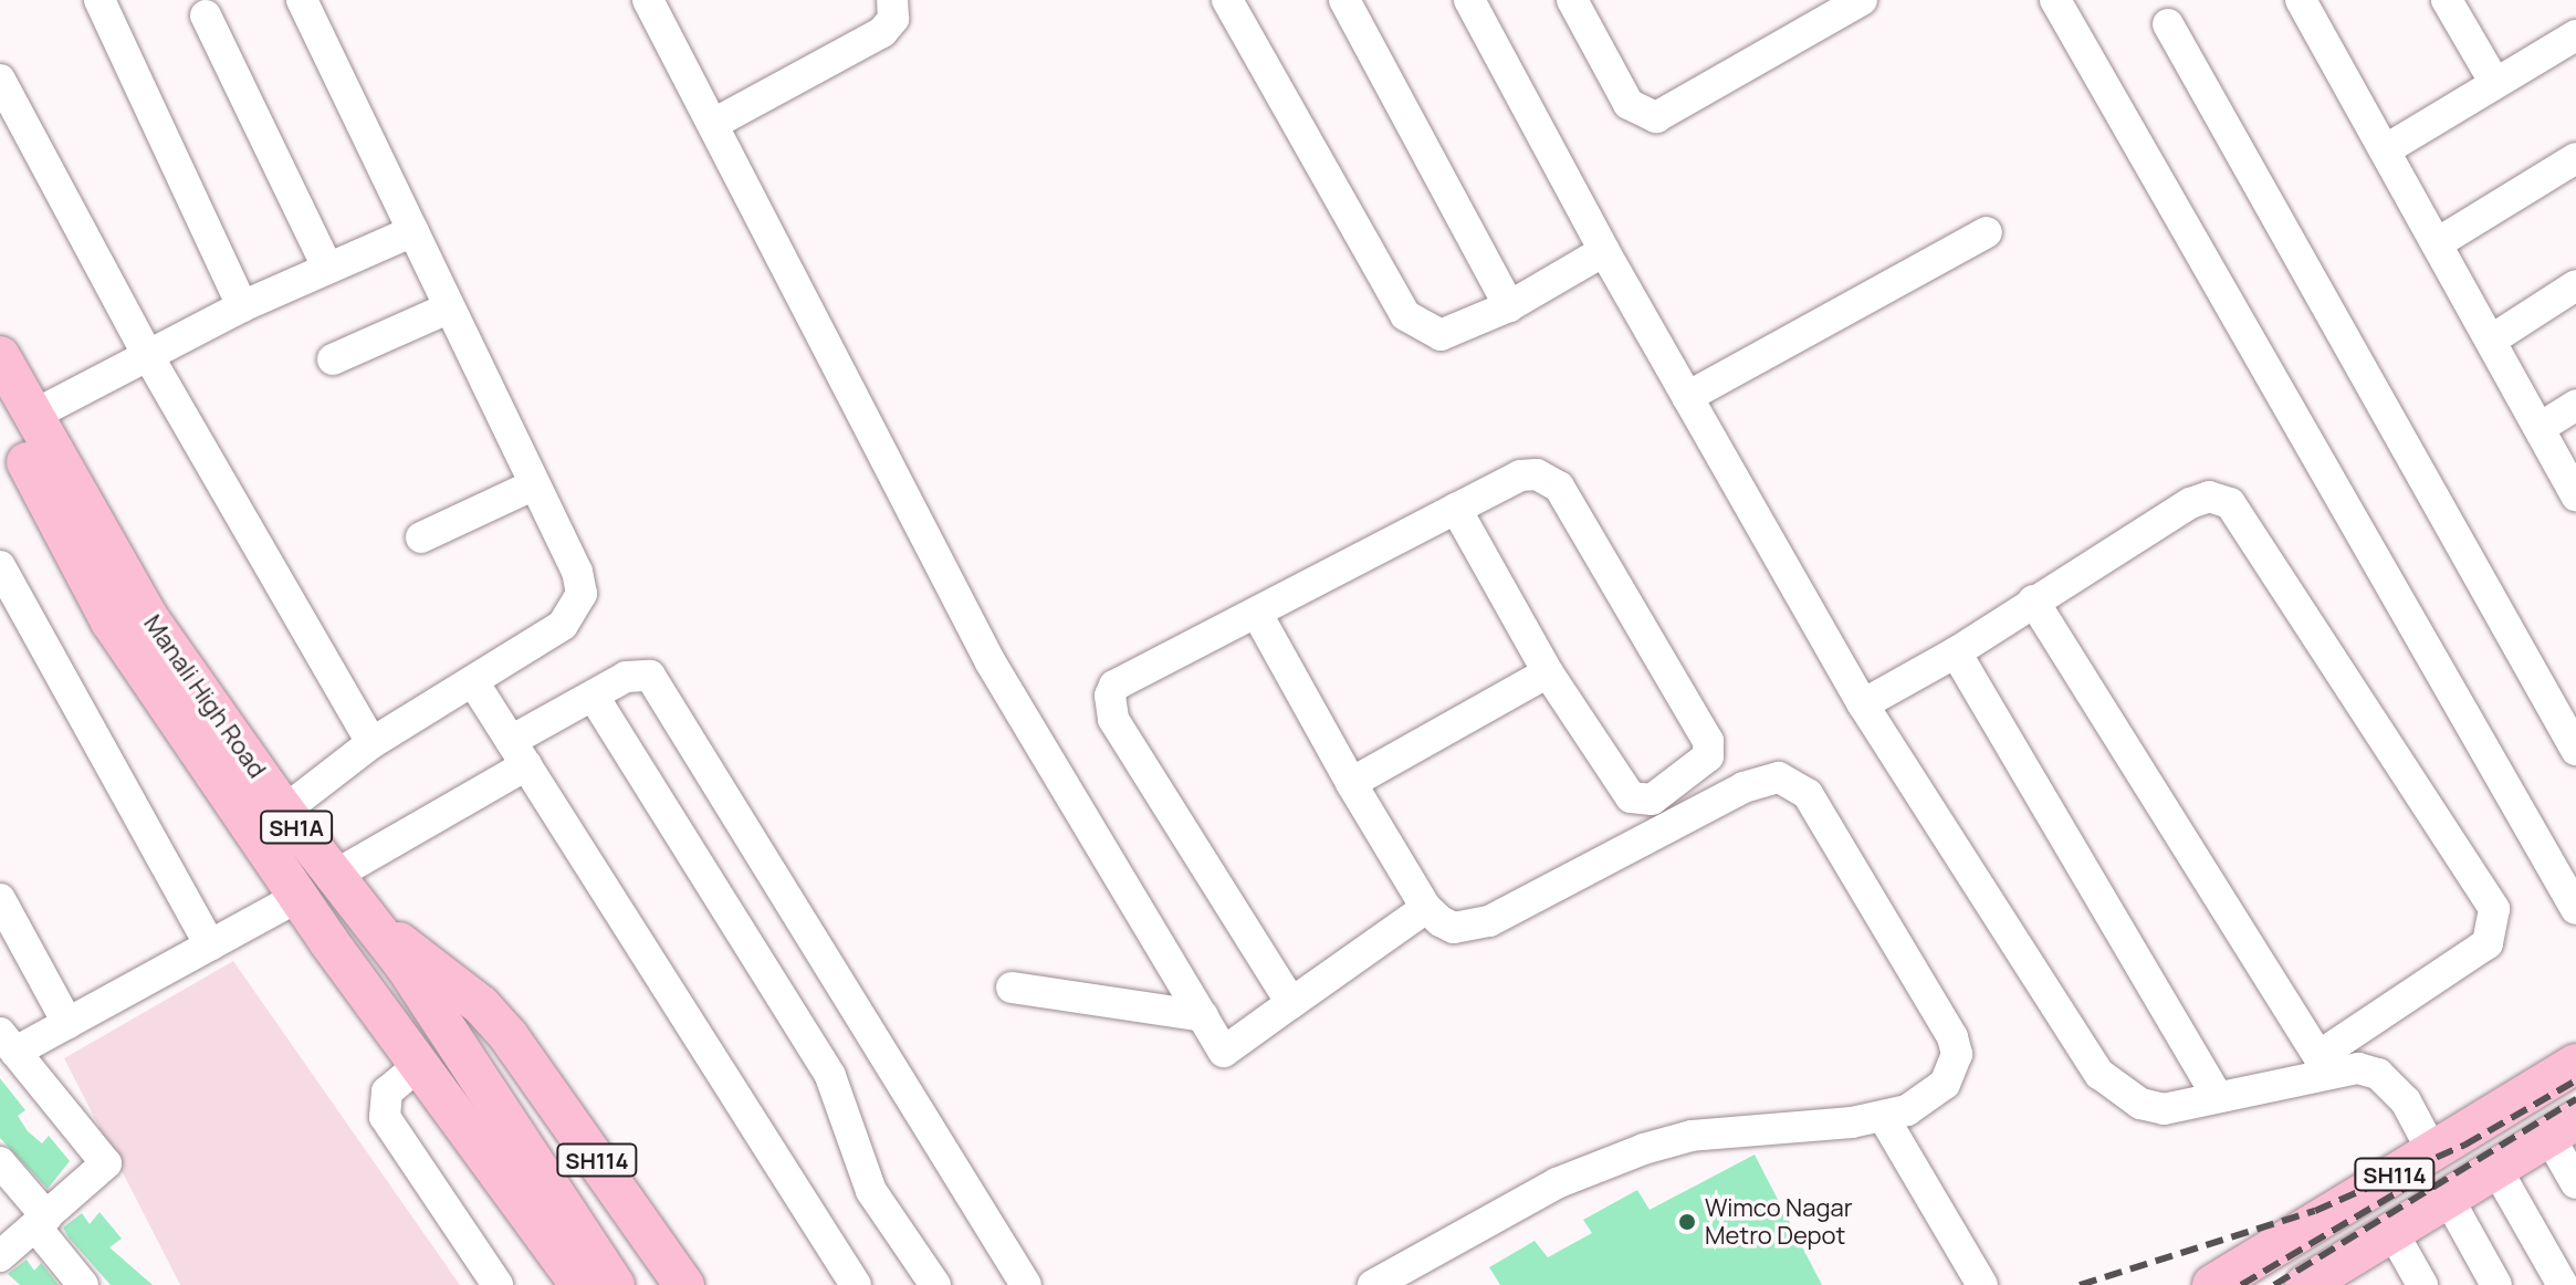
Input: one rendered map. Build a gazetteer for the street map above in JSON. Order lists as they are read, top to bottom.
{
  "streets": {
    "main road": ["Manali High Road", "SH1A", "SH114"]
  },
  "places": ["Wimco Nagar Metro Depot"]
}
